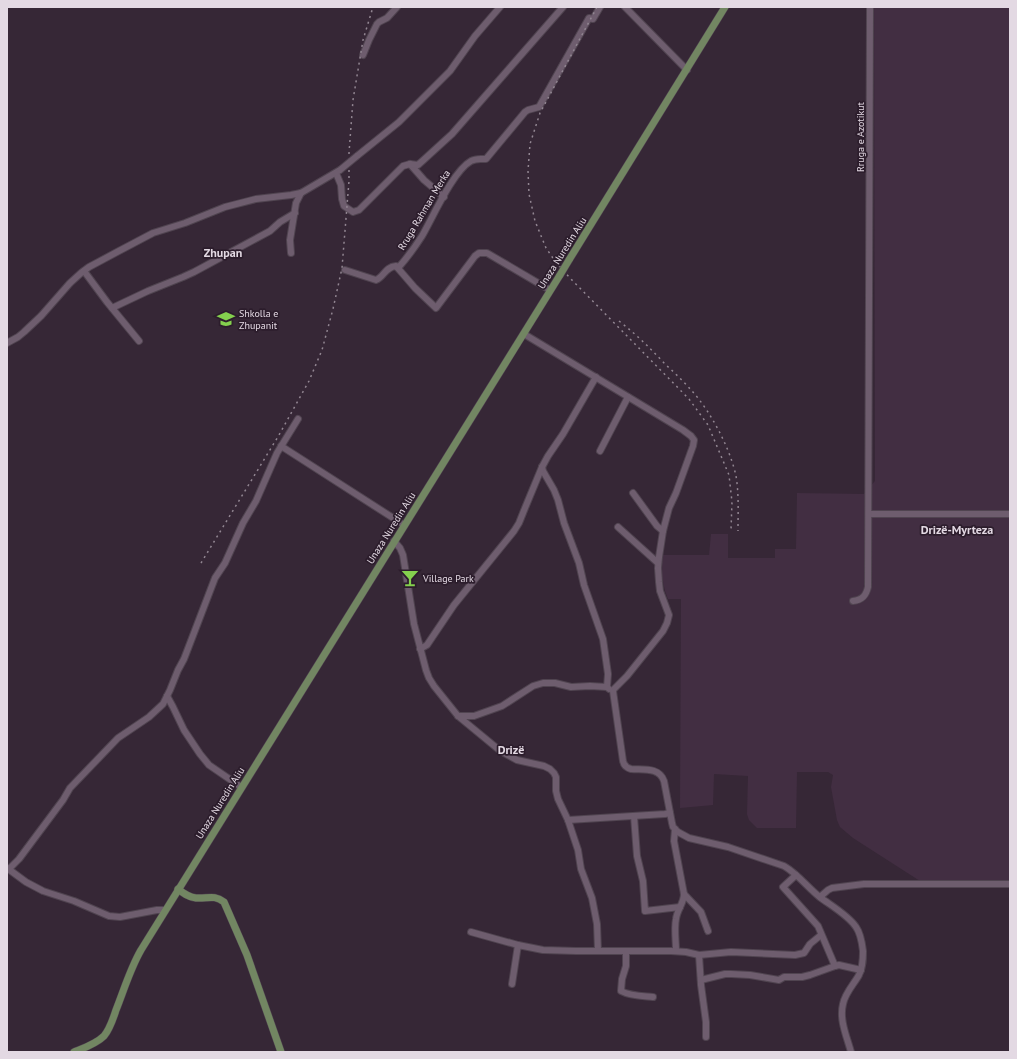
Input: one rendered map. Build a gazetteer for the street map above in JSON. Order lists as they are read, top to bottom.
{
  "streets": {
    "main road": ["Unaza Nuredin Aliu"],
    "street": ["Rruga e Azotikut", "Rruga Rahman Merka"]
  },
  "districts": ["Zhupan", "Drizë-Myrteza", "Drizë"],
  "places": {
    "school or university": ["Shkolla e Zhupanit"],
    "bar": ["Village Park"]
  }
}
